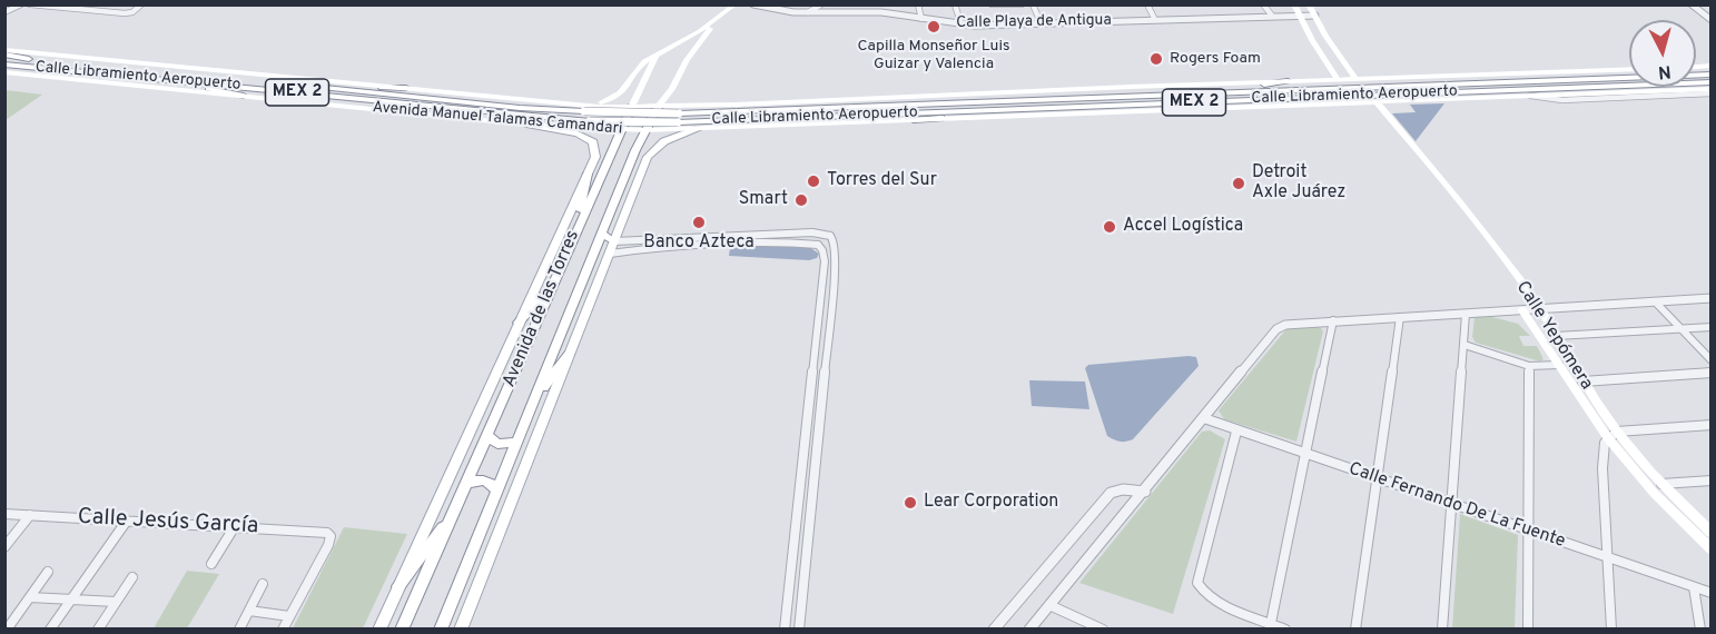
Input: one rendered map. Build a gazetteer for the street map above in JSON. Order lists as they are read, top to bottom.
{
  "streets": {
    "main road": [
      "Calle Libramiento Aeropuerto",
      "MEX 2",
      "Avenida Manuel Talamas Camandari",
      "Avenida de las Torres",
      "Calle Yepómera"
    ],
    "street": ["Calle Playa de Antigua", "Calle Fernando De La Fuente", "Calle Jesús García"]
  },
  "crossings": [
    ["Calle Libramiento Aeropuerto", "MEX 2"],
    ["Calle Libramiento Aeropuerto", "Avenida Manuel Talamas Camandari"],
    ["MEX 2", "Avenida Manuel Talamas Camandari"],
    ["Avenida Manuel Talamas Camandari", "Avenida de las Torres"],
    ["Avenida Manuel Talamas Camandari", "Calle Yepómera"]
  ],
  "places": [
    "Capilla Monseñor Luis Guizar y Valencia",
    "Rogers Foam",
    "Torres del Sur",
    "Detroit Axle Juárez",
    "Smart",
    "Banco Azteca",
    "Accel Logística",
    "Lear Corporation"
  ],
  "north": "bottom"
}
